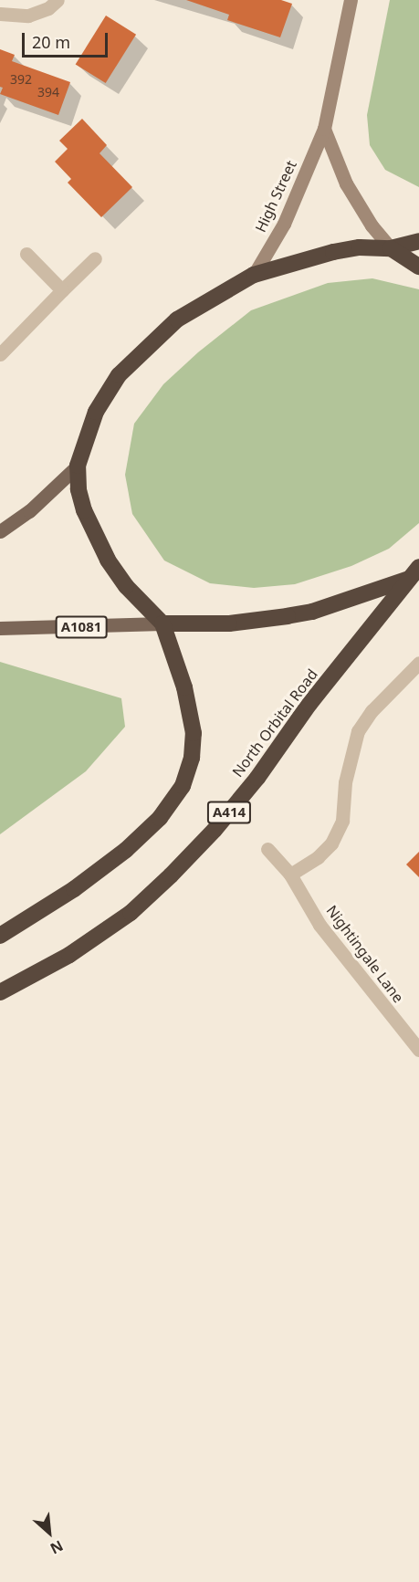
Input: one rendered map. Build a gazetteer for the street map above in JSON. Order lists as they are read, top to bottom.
{
  "streets": {
    "highway": ["North Orbital Road", "A414"],
    "main road": ["A1081"],
    "street": ["High Street", "Nightingale Lane"]
  },
  "house_numbers": ["392", "394"],
  "scale_bar": "20 m",
  "north": "bottom right"
}
